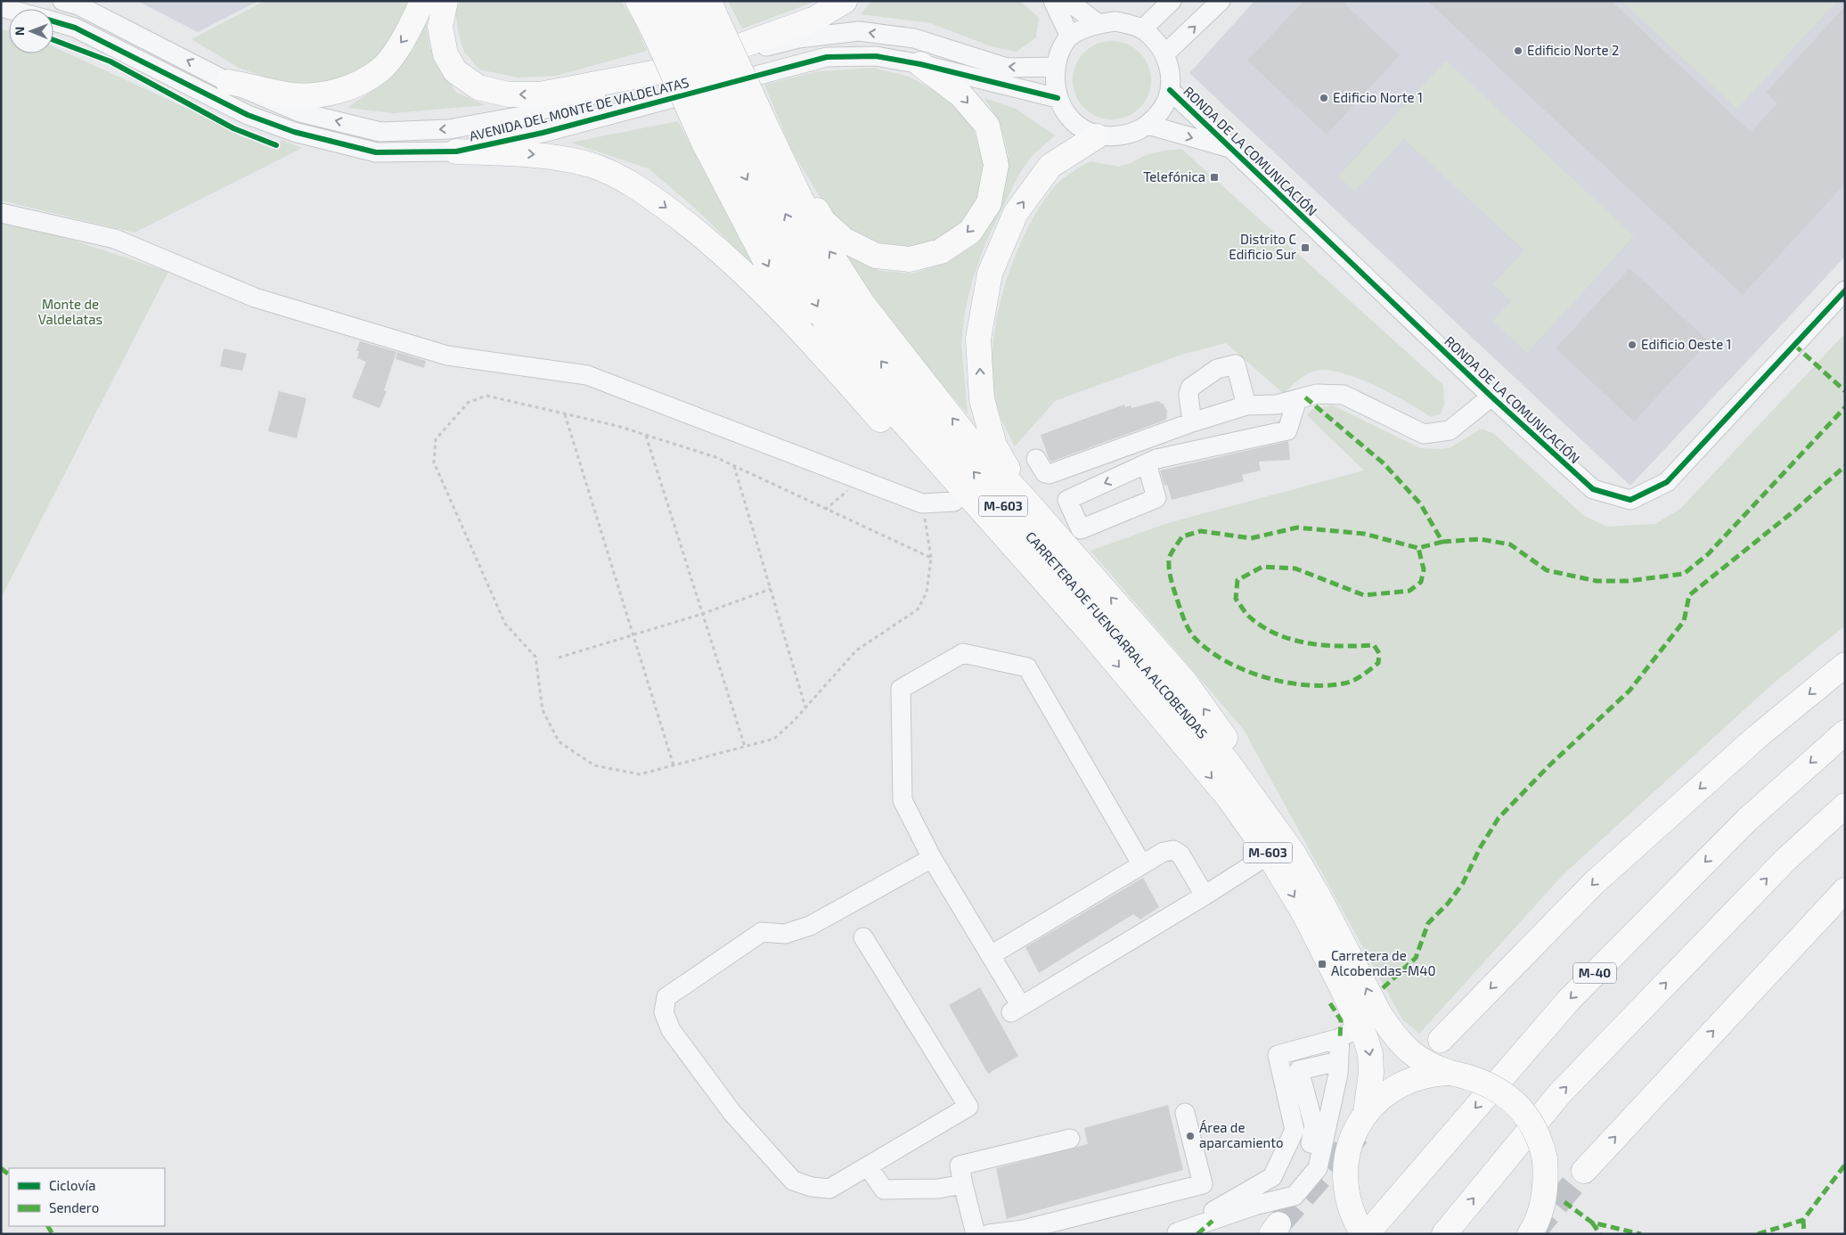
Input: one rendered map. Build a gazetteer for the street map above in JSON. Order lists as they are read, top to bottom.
{
  "streets": {
    "highway": ["M-603", "CARRETERA DE FUENCARRAL A ALCOBENDAS", "M-40"],
    "street": ["AVENIDA DEL MONTE DE VALDELATAS", "RONDA DE LA COMUNICACIÓN"]
  },
  "crossings": [
    ["AVENIDA DEL MONTE DE VALDELATAS", "RONDA DE LA COMUNICACIÓN"],
    ["M-603", "CARRETERA DE FUENCARRAL A ALCOBENDAS"]
  ],
  "parks": ["Monte de Valdelatas"],
  "places": {
    "other": [
      "Edificio Norte 2",
      "Edificio Norte 1",
      "Edificio Oeste 1",
      "Área de aparcamiento"
    ],
    "transit": ["Telefónica", "Distrito C Edificio Sur", "Carretera de Alcobendas-M40"]
  },
  "legend": ["Ciclovía", "Sendero"],
  "north": "left"
}
